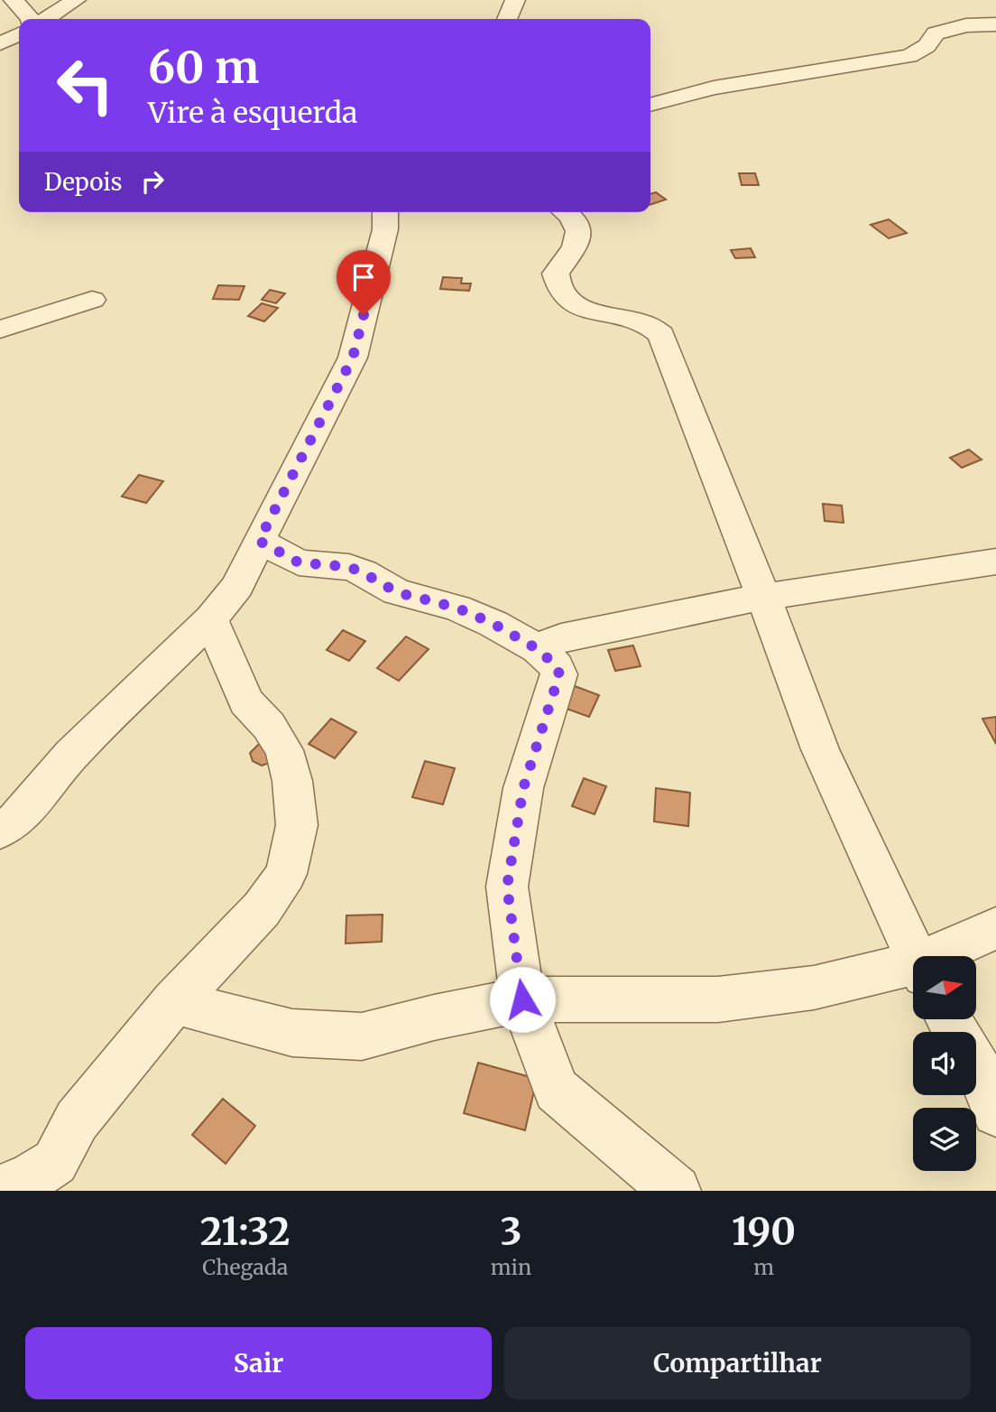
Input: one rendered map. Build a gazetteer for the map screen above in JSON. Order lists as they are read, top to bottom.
{
  "north": "right",
  "page": {
    "turn": ["60 m", "Vire à esquerda"],
    "then": "Depois",
    "eta": [
      "21:32",
      "Chegada",
      "3",
      "min",
      "190",
      "m"
    ],
    "buttons": ["Sair", "Compartilhar"]
  }
}
